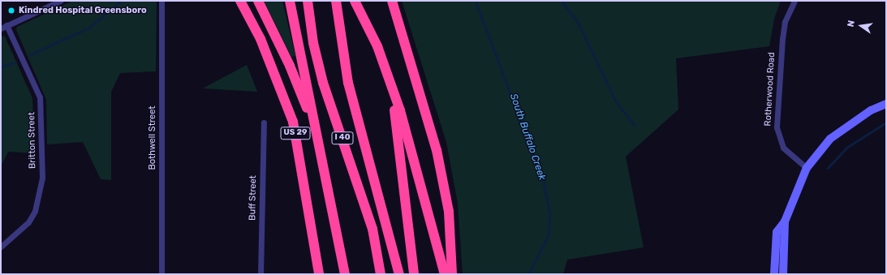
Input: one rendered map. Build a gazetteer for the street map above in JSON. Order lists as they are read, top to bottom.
{
  "streets": {
    "highway": ["US 29", "I 40"],
    "street": [
      "Rotherwood Road",
      "Bothwell Street",
      "Britton Street",
      "Buff Street"
    ]
  },
  "water": ["South Buffalo Creek"],
  "places": ["Kindred Hospital Greensboro"],
  "north": "left"
}
